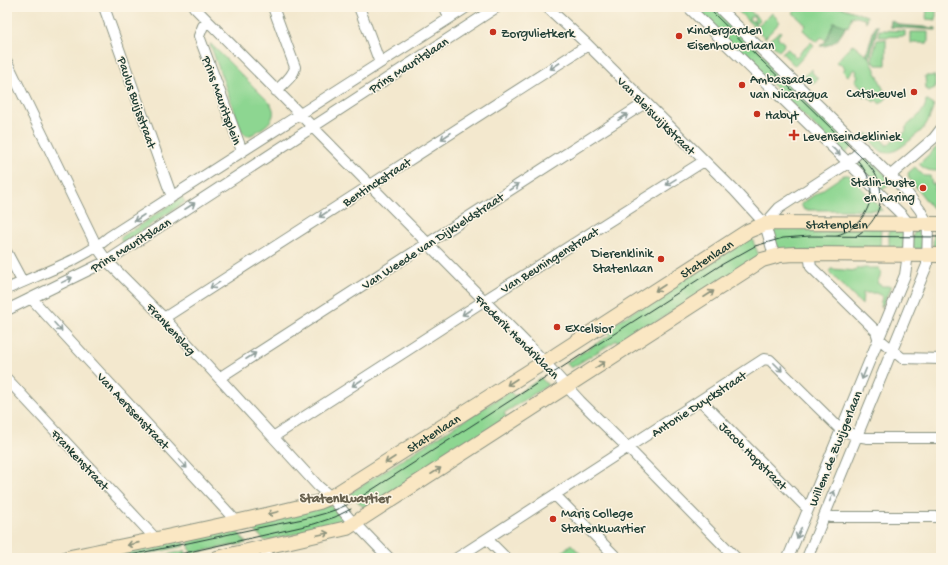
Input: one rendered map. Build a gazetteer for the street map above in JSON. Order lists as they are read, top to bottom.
{
  "streets": {
    "street": [
      "Prins Mauritslaan",
      "Prins Mauritsplein",
      "Paulus Buijsstraat",
      "Van Bleiswijkstraat",
      "Bentinckstraat",
      "Statenplein",
      "Van Weede van Dijkveldstraat",
      "Statenlaan",
      "Van Beuningenstraat",
      "Frankenslag",
      "Frederik Hendriklaan",
      "Antonie Duyckstraat",
      "Van Aerssenstraat",
      "Willem de Zwijgerlaan",
      "Jacob Hopstraat",
      "Frankenstraat"
    ]
  },
  "crossings": [
    ["Prins Mauritslaan", "Prins Mauritsplein"],
    ["Prins Mauritslaan", "Paulus Buijsstraat"],
    ["Prins Mauritslaan", "Frankenslag"],
    ["Prins Mauritslaan", "Frederik Hendriklaan"],
    ["Prins Mauritslaan", "Van Aerssenstraat"],
    ["Prins Mauritsplein", "Frederik Hendriklaan"],
    ["Van Bleiswijkstraat", "Bentinckstraat"],
    ["Van Bleiswijkstraat", "Statenplein"],
    ["Van Bleiswijkstraat", "Van Weede van Dijkveldstraat"],
    ["Van Bleiswijkstraat", "Statenlaan"],
    ["Van Bleiswijkstraat", "Van Beuningenstraat"],
    ["Bentinckstraat", "Frankenslag"],
    ["Bentinckstraat", "Frederik Hendriklaan"],
    ["Statenplein", "Statenlaan"],
    ["Van Weede van Dijkveldstraat", "Frankenslag"],
    ["Van Weede van Dijkveldstraat", "Frederik Hendriklaan"],
    ["Statenlaan", "Frankenslag"],
    ["Statenlaan", "Frederik Hendriklaan"],
    ["Statenlaan", "Van Aerssenstraat"],
    ["Statenlaan", "Frankenstraat"],
    ["Van Beuningenstraat", "Frankenslag"],
    ["Van Beuningenstraat", "Frederik Hendriklaan"],
    ["Frederik Hendriklaan", "Antonie Duyckstraat"],
    ["Antonie Duyckstraat", "Willem de Zwijgerlaan"],
    ["Antonie Duyckstraat", "Jacob Hopstraat"],
    ["Willem de Zwijgerlaan", "Jacob Hopstraat"]
  ],
  "one_way": [
    "Bentinckstraat",
    "Van Weede van Dijkveldstraat",
    "Van Beuningenstraat",
    "Van Aerssenstraat"
  ],
  "districts": ["Statenkwartier"],
  "places": {
    "other": [
      "Zorgvlietkerk",
      "Kindergarden Eisenhowerlaan",
      "Ambassade van Nicaragua",
      "Catsheuvel",
      "Habyt",
      "Stalin-buste en haring",
      "Dierenklinik Statenlaan",
      "Excelsior",
      "Maris College Statenkwartier"
    ],
    "health": ["Levenseindekliniek"]
  }
}
